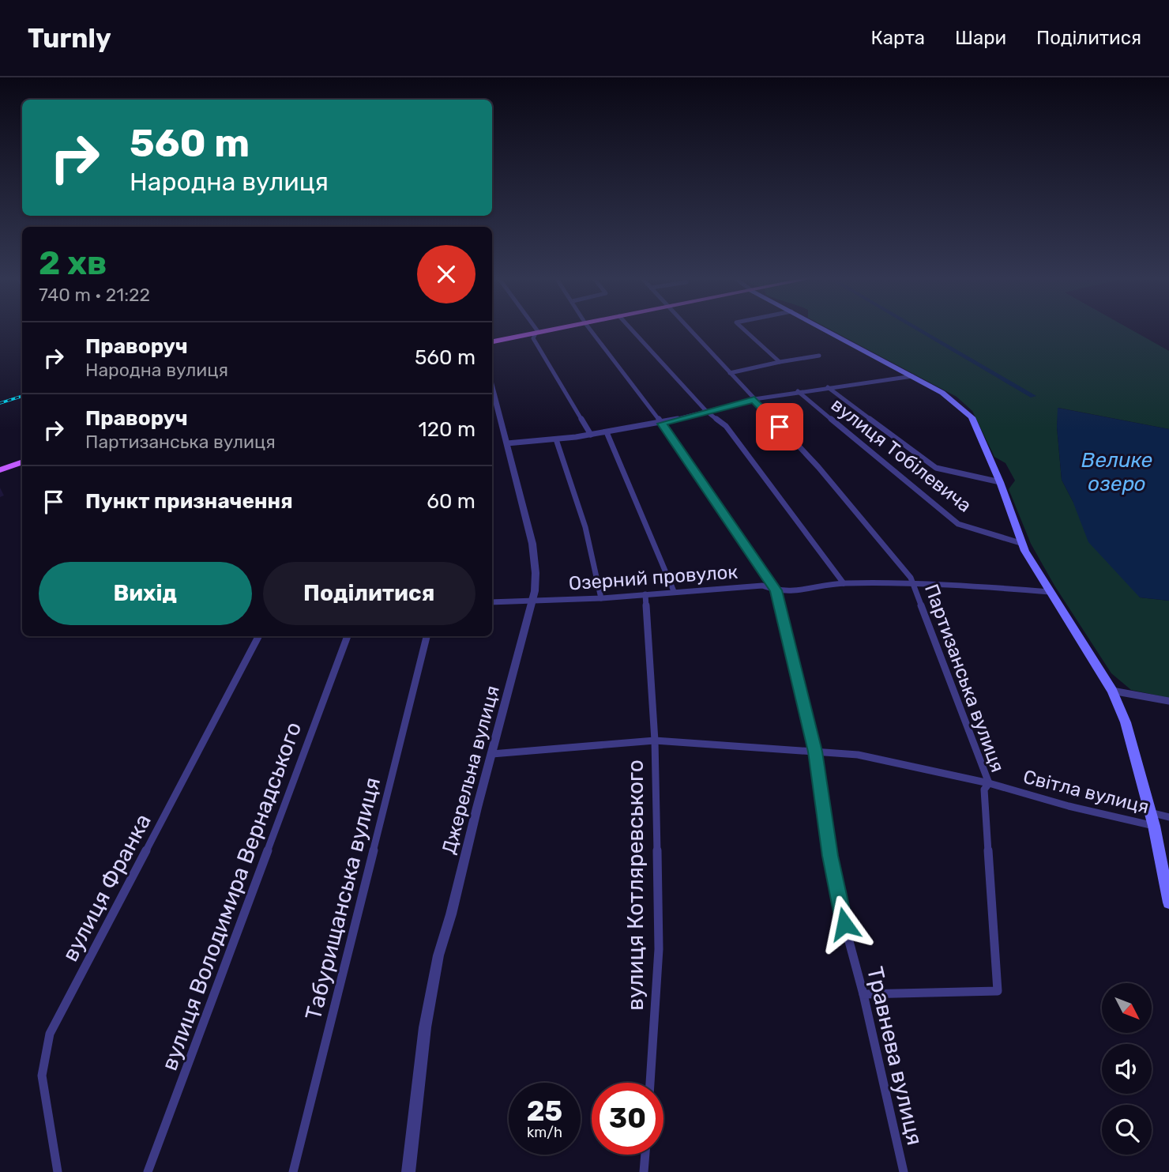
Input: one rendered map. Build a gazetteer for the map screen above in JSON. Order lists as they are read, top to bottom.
{
  "streets": {
    "street": [
      "вулиця Тобілевича",
      "Озерний провулок",
      "Партизанська вулиця",
      "Джерельна вулиця",
      "Світла вулиця",
      "вулиця Котляревського",
      "вулиця Франка",
      "вулиця Володимира Вернадського",
      "Табурищанська вулиця",
      "Травнева вулиця"
    ]
  },
  "crossings": [
    ["Озерний провулок", "Партизанська вулиця"],
    ["Озерний провулок", "Джерельна вулиця"],
    ["Озерний провулок", "вулиця Котляревського"],
    ["Озерний провулок", "Травнева вулиця"],
    ["Партизанська вулиця", "Світла вулиця"],
    ["Партизанська вулиця", "Травнева вулиця"],
    ["Джерельна вулиця", "вулиця Котляревського"],
    ["Світла вулиця", "Травнева вулиця"]
  ],
  "water": ["Велике озеро"],
  "north": "bottom right",
  "page": {
    "header": "Turnly",
    "nav": ["Карта", "Шари", "Поділитися"],
    "turn": ["560 m", "Народна вулиця"],
    "heading": ["2 хв", "740 m · 21:22"],
    "list": [
      {
        "name": "Праворуч",
        "note": "Народна вулиця",
        "value": "560 m"
      },
      {
        "name": "Праворуч",
        "note": "Партизанська вулиця",
        "value": "120 m"
      },
      {
        "name": "Пункт призначення",
        "value": "60 m"
      }
    ],
    "buttons": ["Вихід", "Поділитися"],
    "speed": "25 km/h",
    "limit": "30"
  }
}
